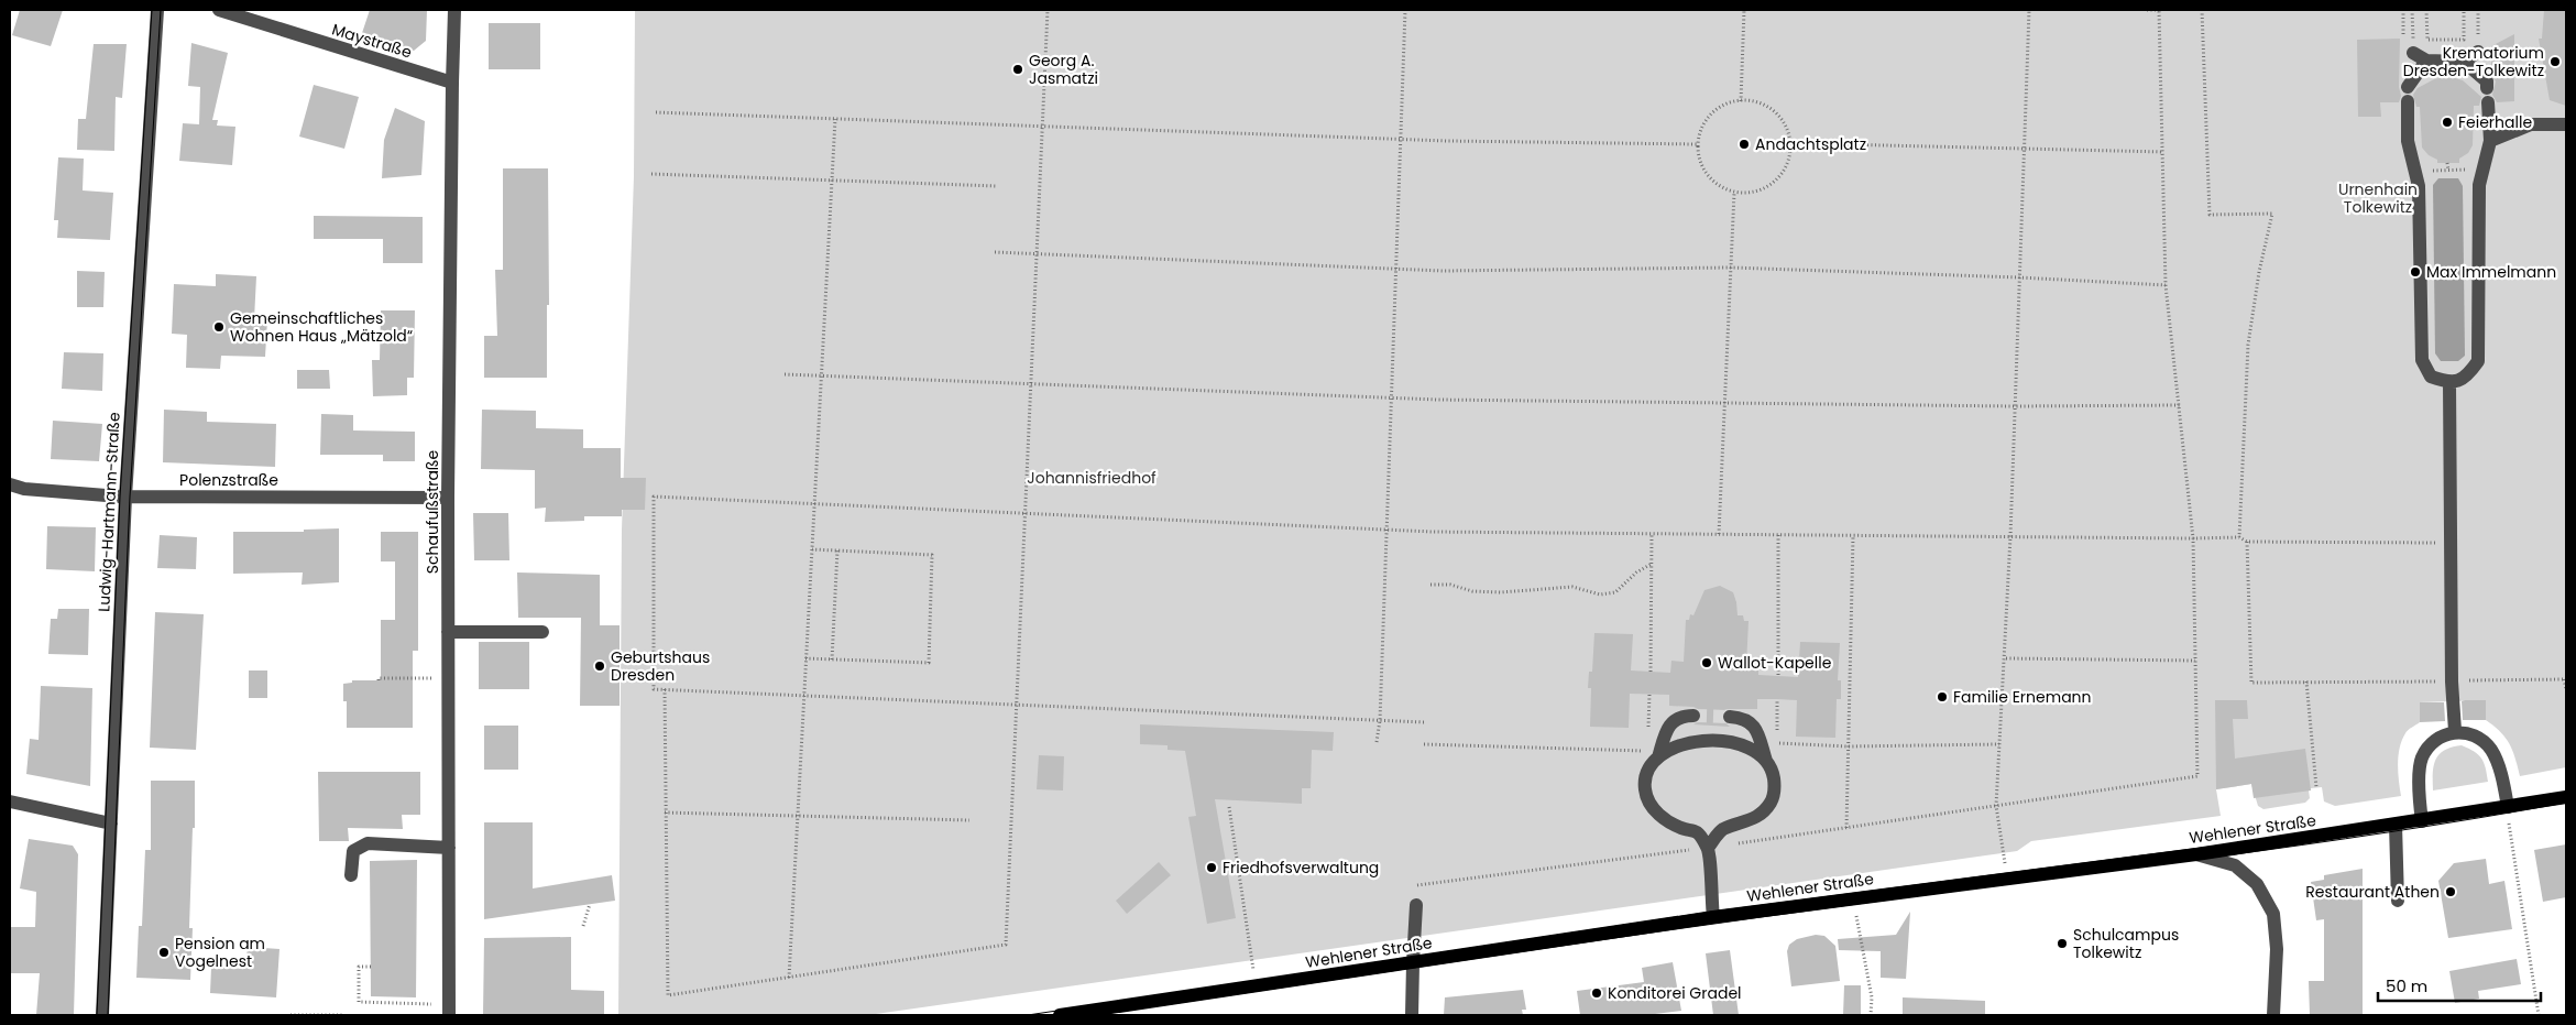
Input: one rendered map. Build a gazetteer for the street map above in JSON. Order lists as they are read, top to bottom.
{
  "streets": {
    "main road": ["Wehlener Straße"],
    "street": [
      "Maystraße",
      "Polenzstraße",
      "Ludwig-Hartmann-Straße",
      "Schaufußstraße"
    ]
  },
  "crossings": [
    ["Maystraße", "Schaufußstraße"],
    ["Polenzstraße", "Ludwig-Hartmann-Straße"],
    ["Polenzstraße", "Schaufußstraße"]
  ],
  "parks": ["Urnenhain Tolkewitz", "Johannisfriedhof"],
  "places": [
    "Krematorium Dresden-Tolkewitz",
    "Georg A. Jasmatzi",
    "Feierhalle",
    "Andachtsplatz",
    "Max Immelmann",
    "Gemeinschaftliches Wohnen Haus „Mätzold“",
    "Wallot-Kapelle",
    "Geburtshaus Dresden",
    "Familie Ernemann",
    "Friedhofsverwaltung",
    "Restaurant Athen",
    "Schulcampus Tolkewitz",
    "Pension am Vogelnest",
    "Konditorei Gradel"
  ],
  "scale_bar": "50 m"
}
